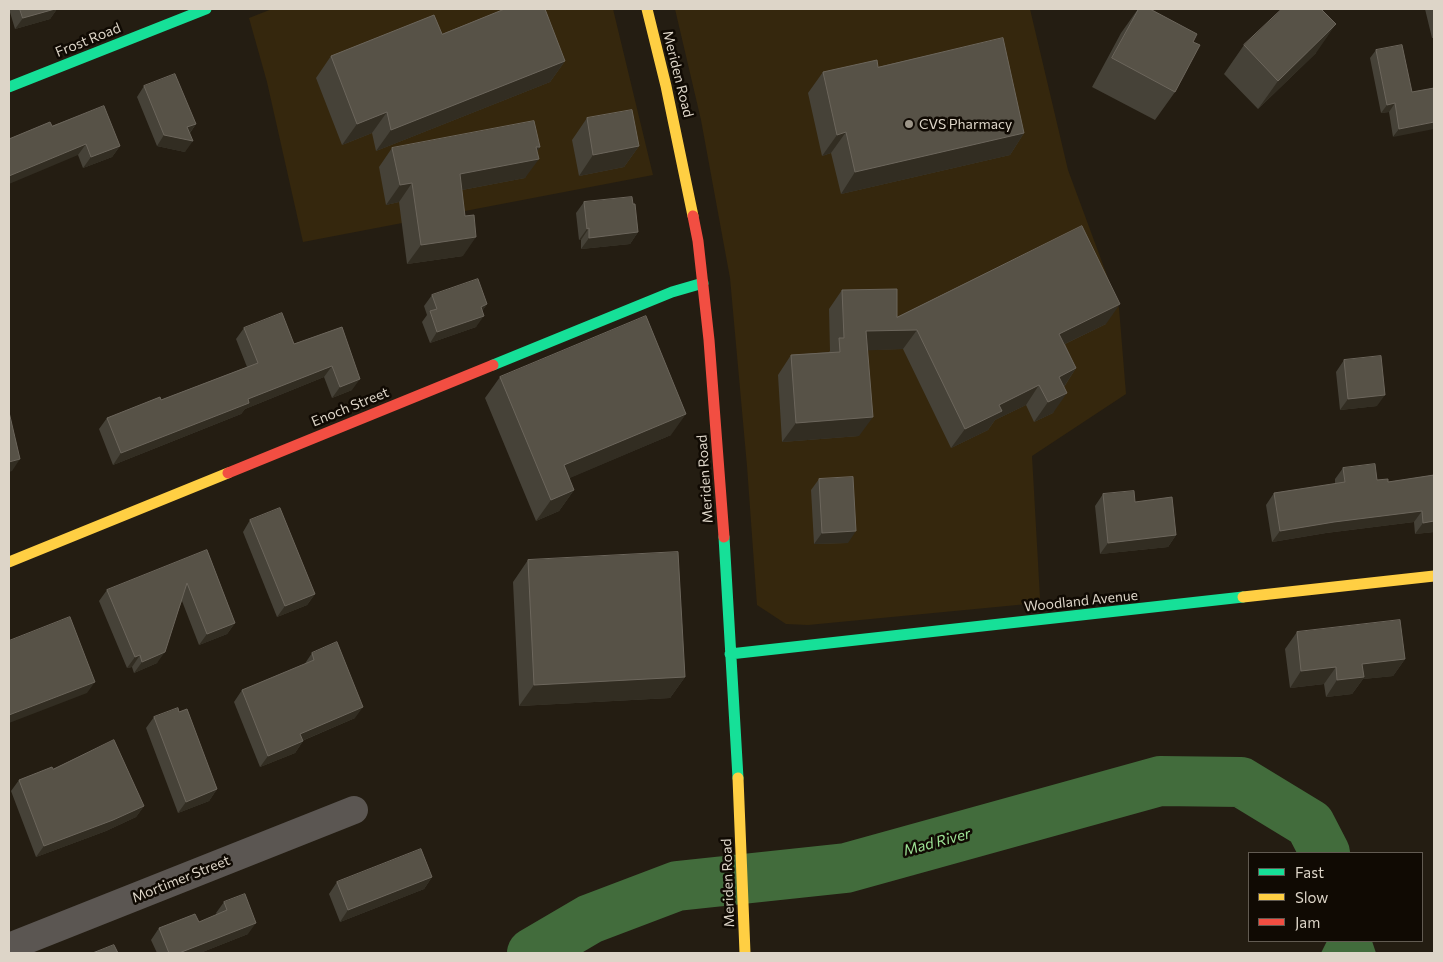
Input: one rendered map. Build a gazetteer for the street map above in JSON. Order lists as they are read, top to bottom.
{
  "streets": {
    "street": [
      "Frost Road",
      "Meriden Road",
      "Enoch Street",
      "Woodland Avenue",
      "Mortimer Street"
    ]
  },
  "crossings": [
    ["Meriden Road", "Enoch Street"],
    ["Meriden Road", "Woodland Avenue"]
  ],
  "water": ["Mad River"],
  "places": ["CVS Pharmacy"],
  "legend": ["Fast", "Slow", "Jam"]
}
